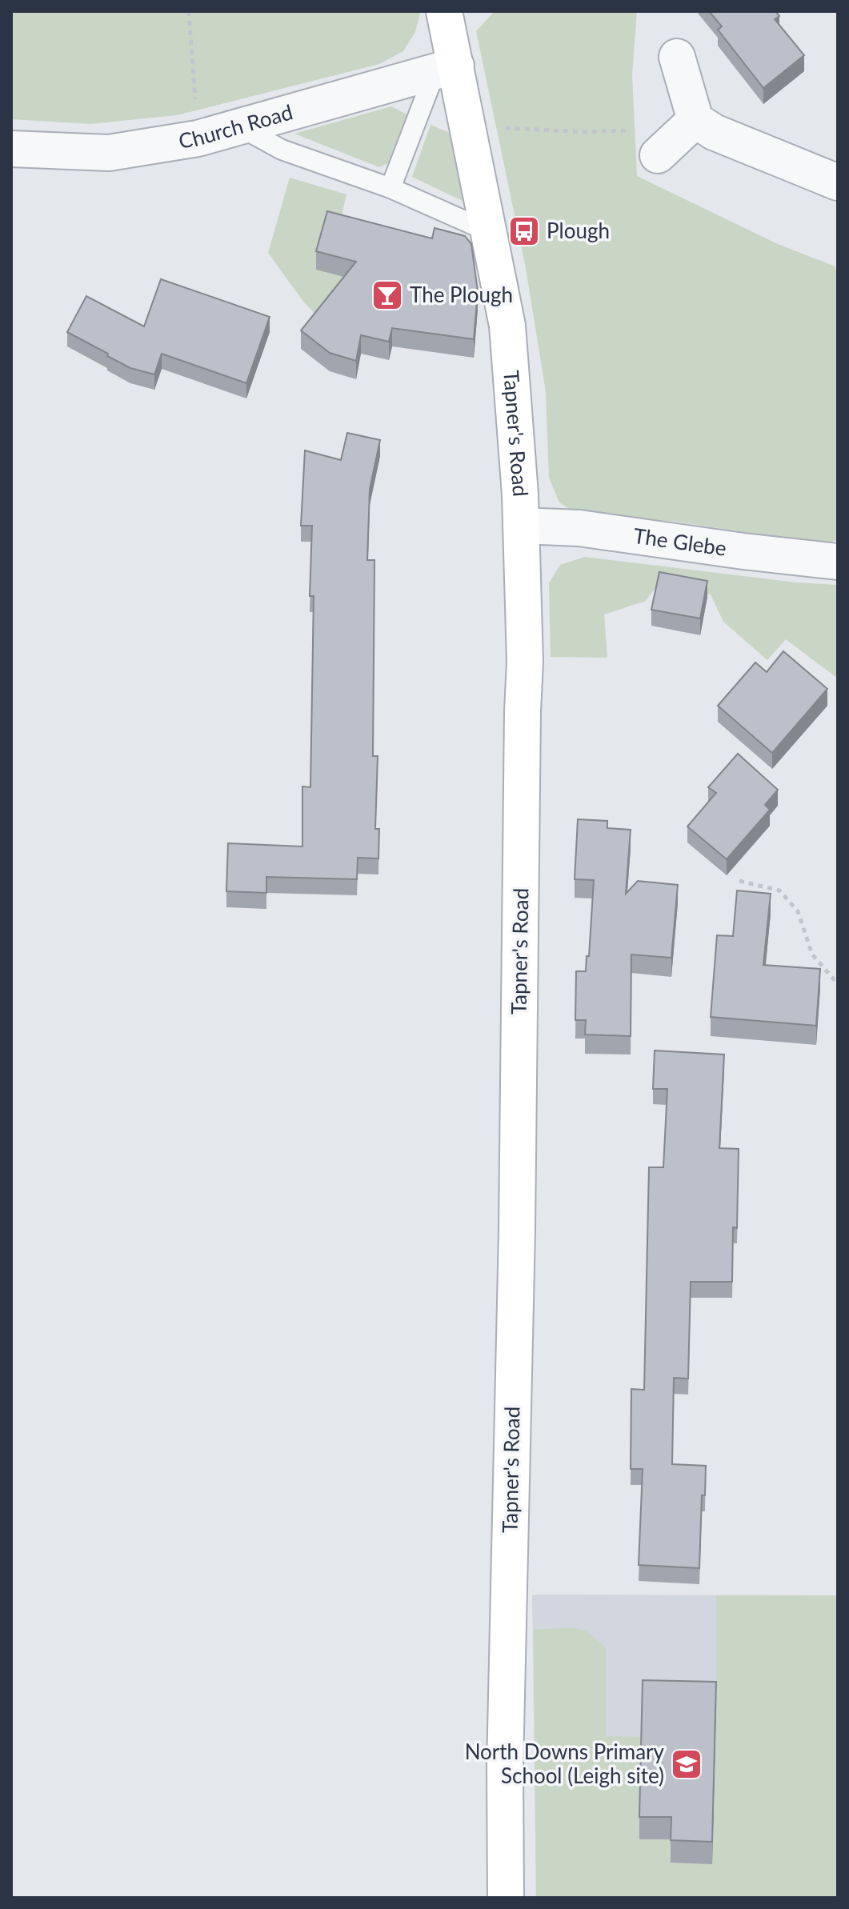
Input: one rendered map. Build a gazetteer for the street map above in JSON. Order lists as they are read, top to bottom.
{
  "streets": {
    "street": ["Church Road", "Tapner's Road", "The Glebe"]
  },
  "crossings": [
    ["Church Road", "Tapner's Road"],
    ["Tapner's Road", "The Glebe"]
  ],
  "places": {
    "bus stop": ["Plough"],
    "bar": ["The Plough"],
    "school or university": ["North Downs Primary School (Leigh site)"]
  }
}
